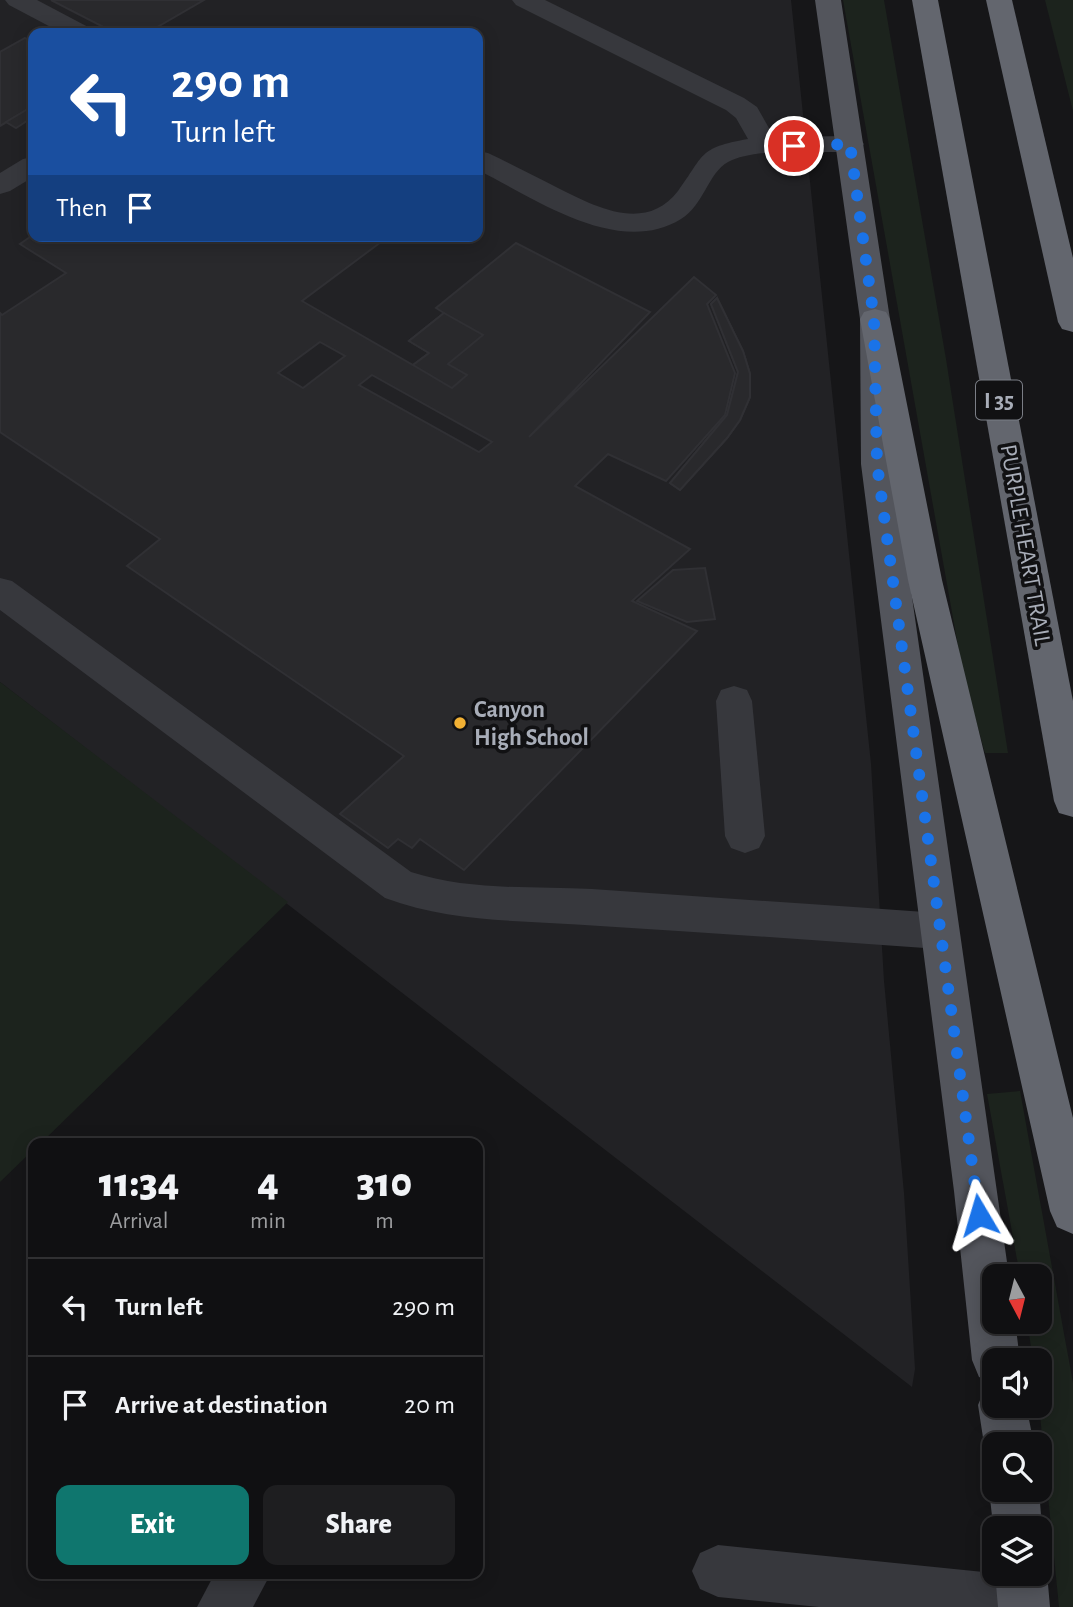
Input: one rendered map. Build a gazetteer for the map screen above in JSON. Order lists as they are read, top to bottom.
{
  "streets": {
    "highway": ["I 35", "PURPLE HEART TRAIL"]
  },
  "places": ["Canyon High School"],
  "north": "bottom",
  "page": {
    "turn": ["290 m", "Turn left"],
    "then": "Then",
    "eta": [
      "11:34",
      "Arrival",
      "4",
      "min",
      "310",
      "m"
    ],
    "list": [
      {
        "name": "Turn left",
        "value": "290 m"
      },
      {
        "name": "Arrive at destination",
        "value": "20 m"
      }
    ],
    "buttons": ["Exit", "Share"]
  }
}
